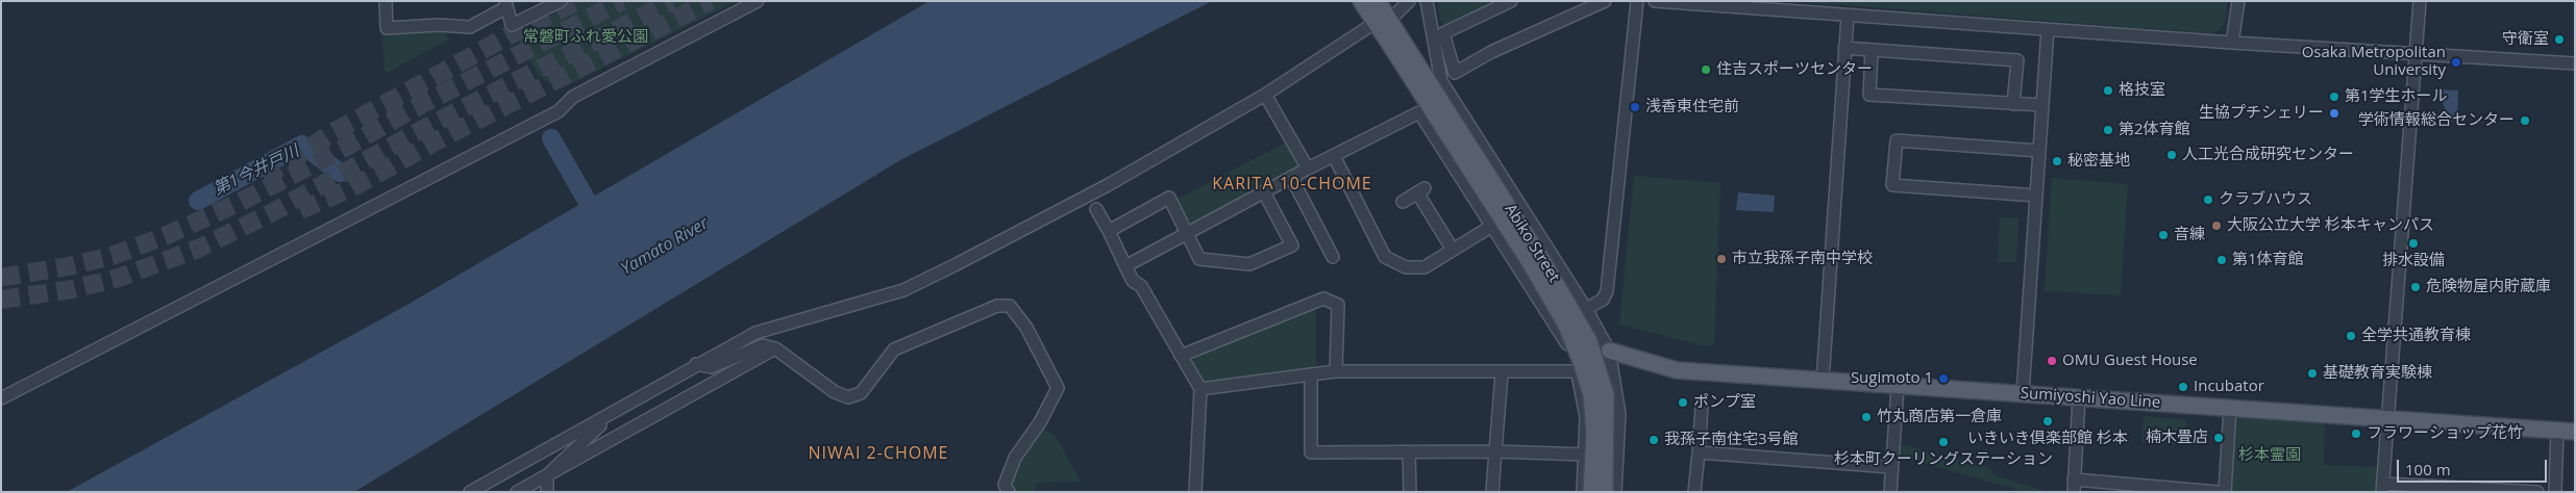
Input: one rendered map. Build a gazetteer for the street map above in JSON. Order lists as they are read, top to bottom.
{
  "streets": {
    "main road": ["Abiko Street", "Sumiyoshi Yao Line"]
  },
  "districts": ["KARITA 10-CHOME", "NIWAI 2-CHOME"],
  "water": ["第1今井戸川", "Yamato River"],
  "parks": ["常磐町ふれ愛公園", "杉本霊園"],
  "places": [
    "守衛室",
    "Osaka Metropolitan University",
    "住吉スポーツセンター",
    "格技室",
    "第1学生ホール",
    "浅香東住宅前",
    "生協プチシェリー",
    "学術情報総合センター",
    "第2体育館",
    "人工光合成研究センター",
    "秘密基地",
    "クラブハウス",
    "大阪公立大学 杉本キャンパス",
    "音練",
    "排水設備",
    "市立我孫子南中学校",
    "第1体育館",
    "危険物屋内貯蔵庫",
    "全学共通教育棟",
    "OMU Guest House",
    "基礎教育実験棟",
    "Sugimoto 1",
    "Incubator",
    "ポンプ室",
    "竹丸商店第一倉庫",
    "いきいき倶楽部館 杉本",
    "フラワーショップ花竹",
    "楠木畳店",
    "我孫子南住宅3号館",
    "杉本町クーリングステーション"
  ],
  "scale_bar": "100 m"
}
